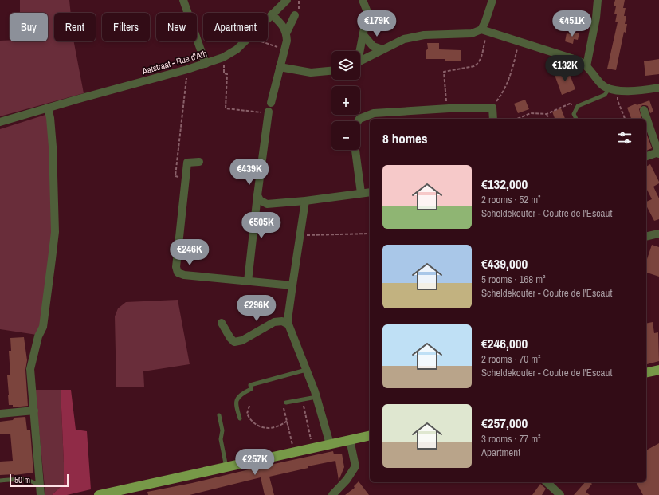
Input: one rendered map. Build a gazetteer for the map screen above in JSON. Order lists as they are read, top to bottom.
{
  "streets": {
    "street": ["Aatstraat - Rue d'Ath"]
  },
  "scale_bar": "50 m",
  "page": {
    "price": [
      "€179K",
      "€451K",
      "€132K",
      "€439K",
      "€505K",
      "€246K",
      "€296K",
      "€257K"
    ],
    "chip": [
      "Buy",
      "Rent",
      "Filters",
      "New",
      "Apartment"
    ],
    "map_buttons": ["+", "−"],
    "heading": "8 homes",
    "list": [
      {
        "name": "€132,000",
        "note": "2 rooms · 52 m² · Scheldekouter - Coutre de l'Escaut"
      },
      {
        "name": "€439,000",
        "note": "5 rooms · 168 m² · Scheldekouter - Coutre de l'Escaut"
      },
      {
        "name": "€246,000",
        "note": "2 rooms · 70 m² · Scheldekouter - Coutre de l'Escaut"
      },
      {
        "name": "€257,000",
        "note": "3 rooms · 77 m² · Apartment"
      }
    ],
    "scale": "50 m"
  }
}
